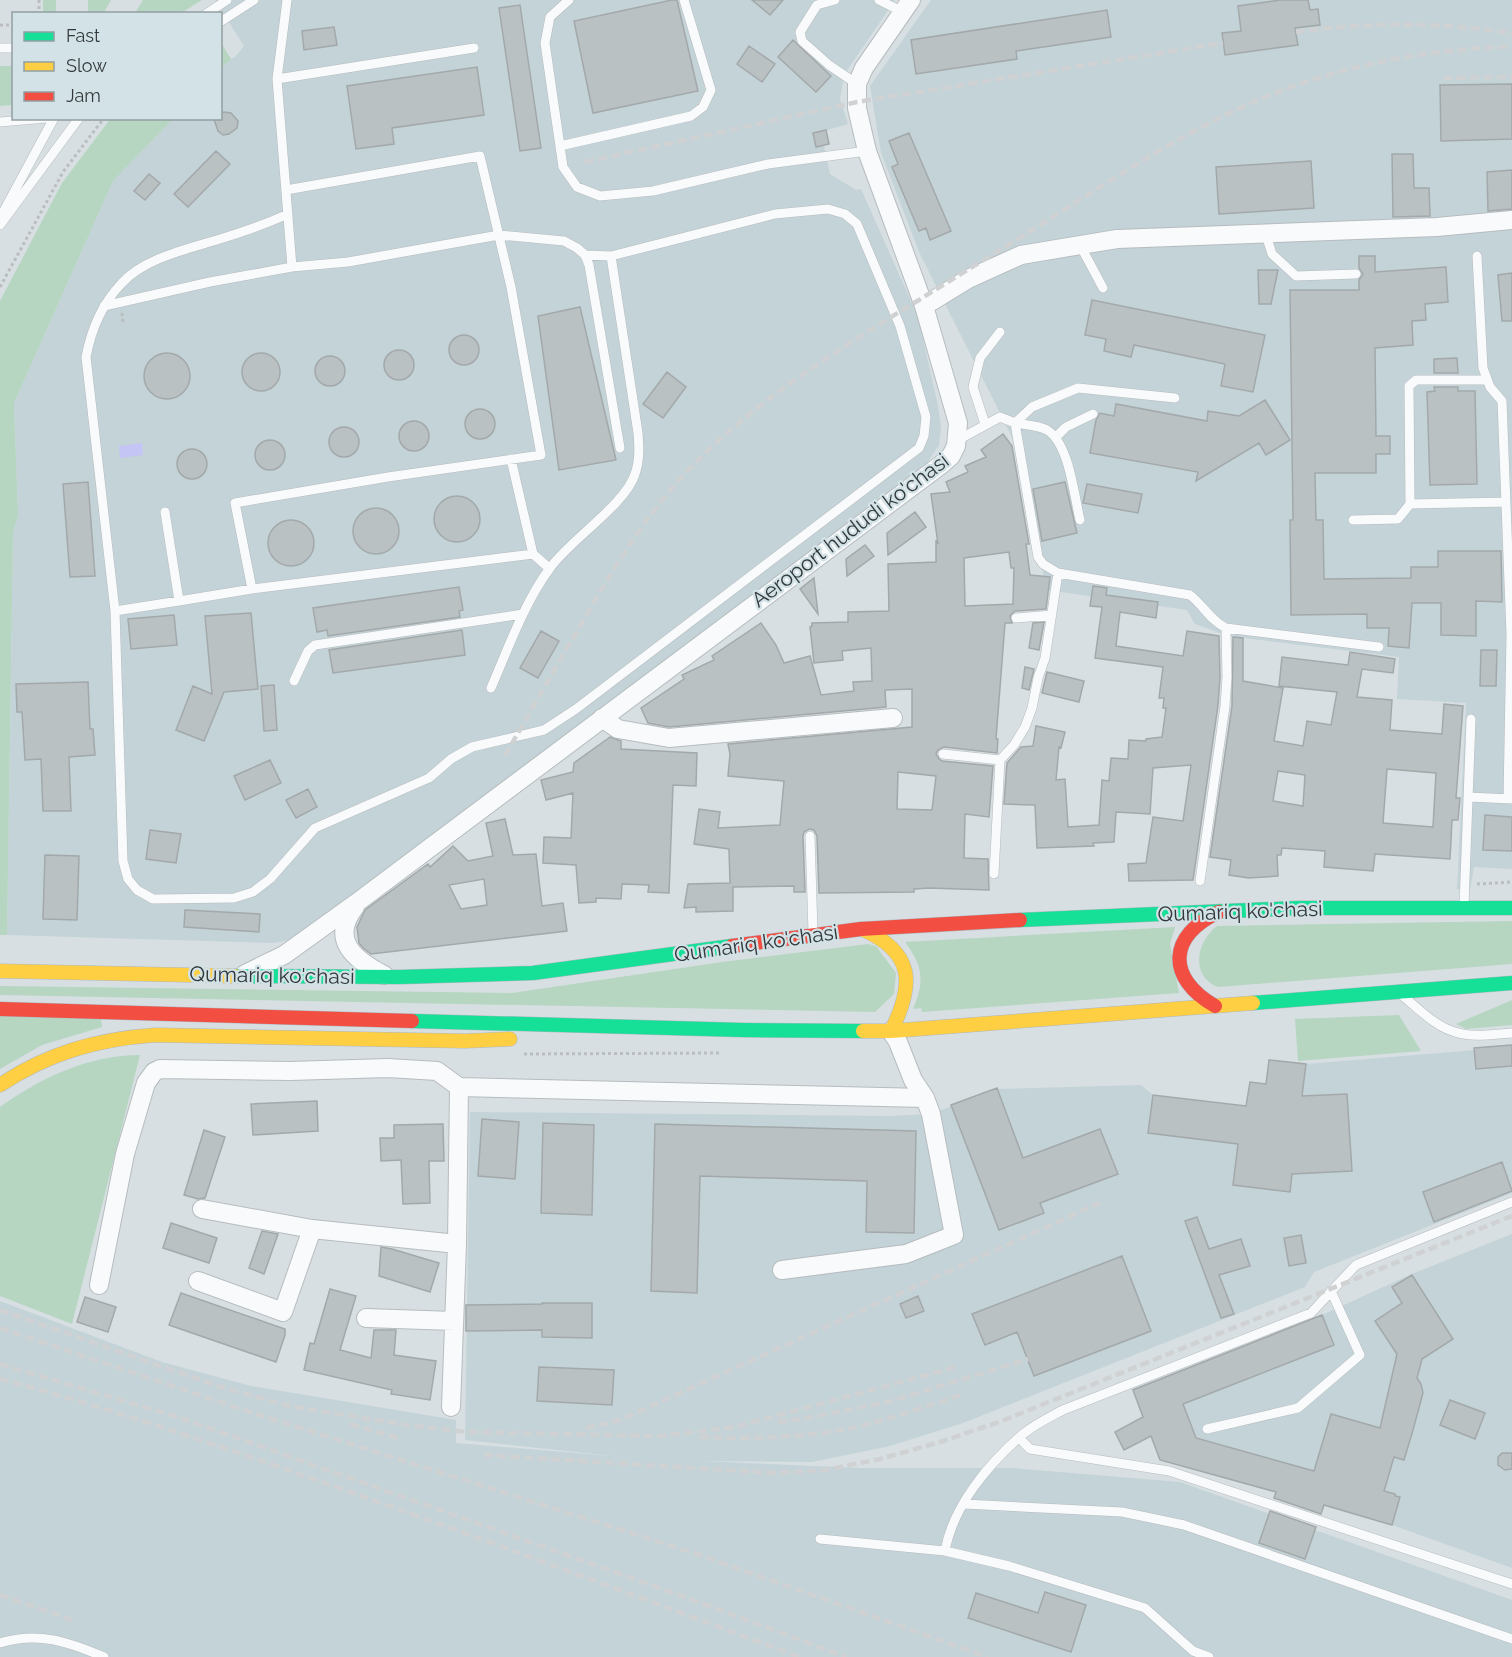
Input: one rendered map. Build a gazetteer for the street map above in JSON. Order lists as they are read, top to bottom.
{
  "streets": {
    "main road": ["Qumariq ko'chasi"],
    "street": ["Aeroport hududi ko'chasi"]
  },
  "crossings": [
    ["Aeroport hududi ko'chasi", "Qumariq ko'chasi"]
  ],
  "legend": ["Fast", "Slow", "Jam"]
}
